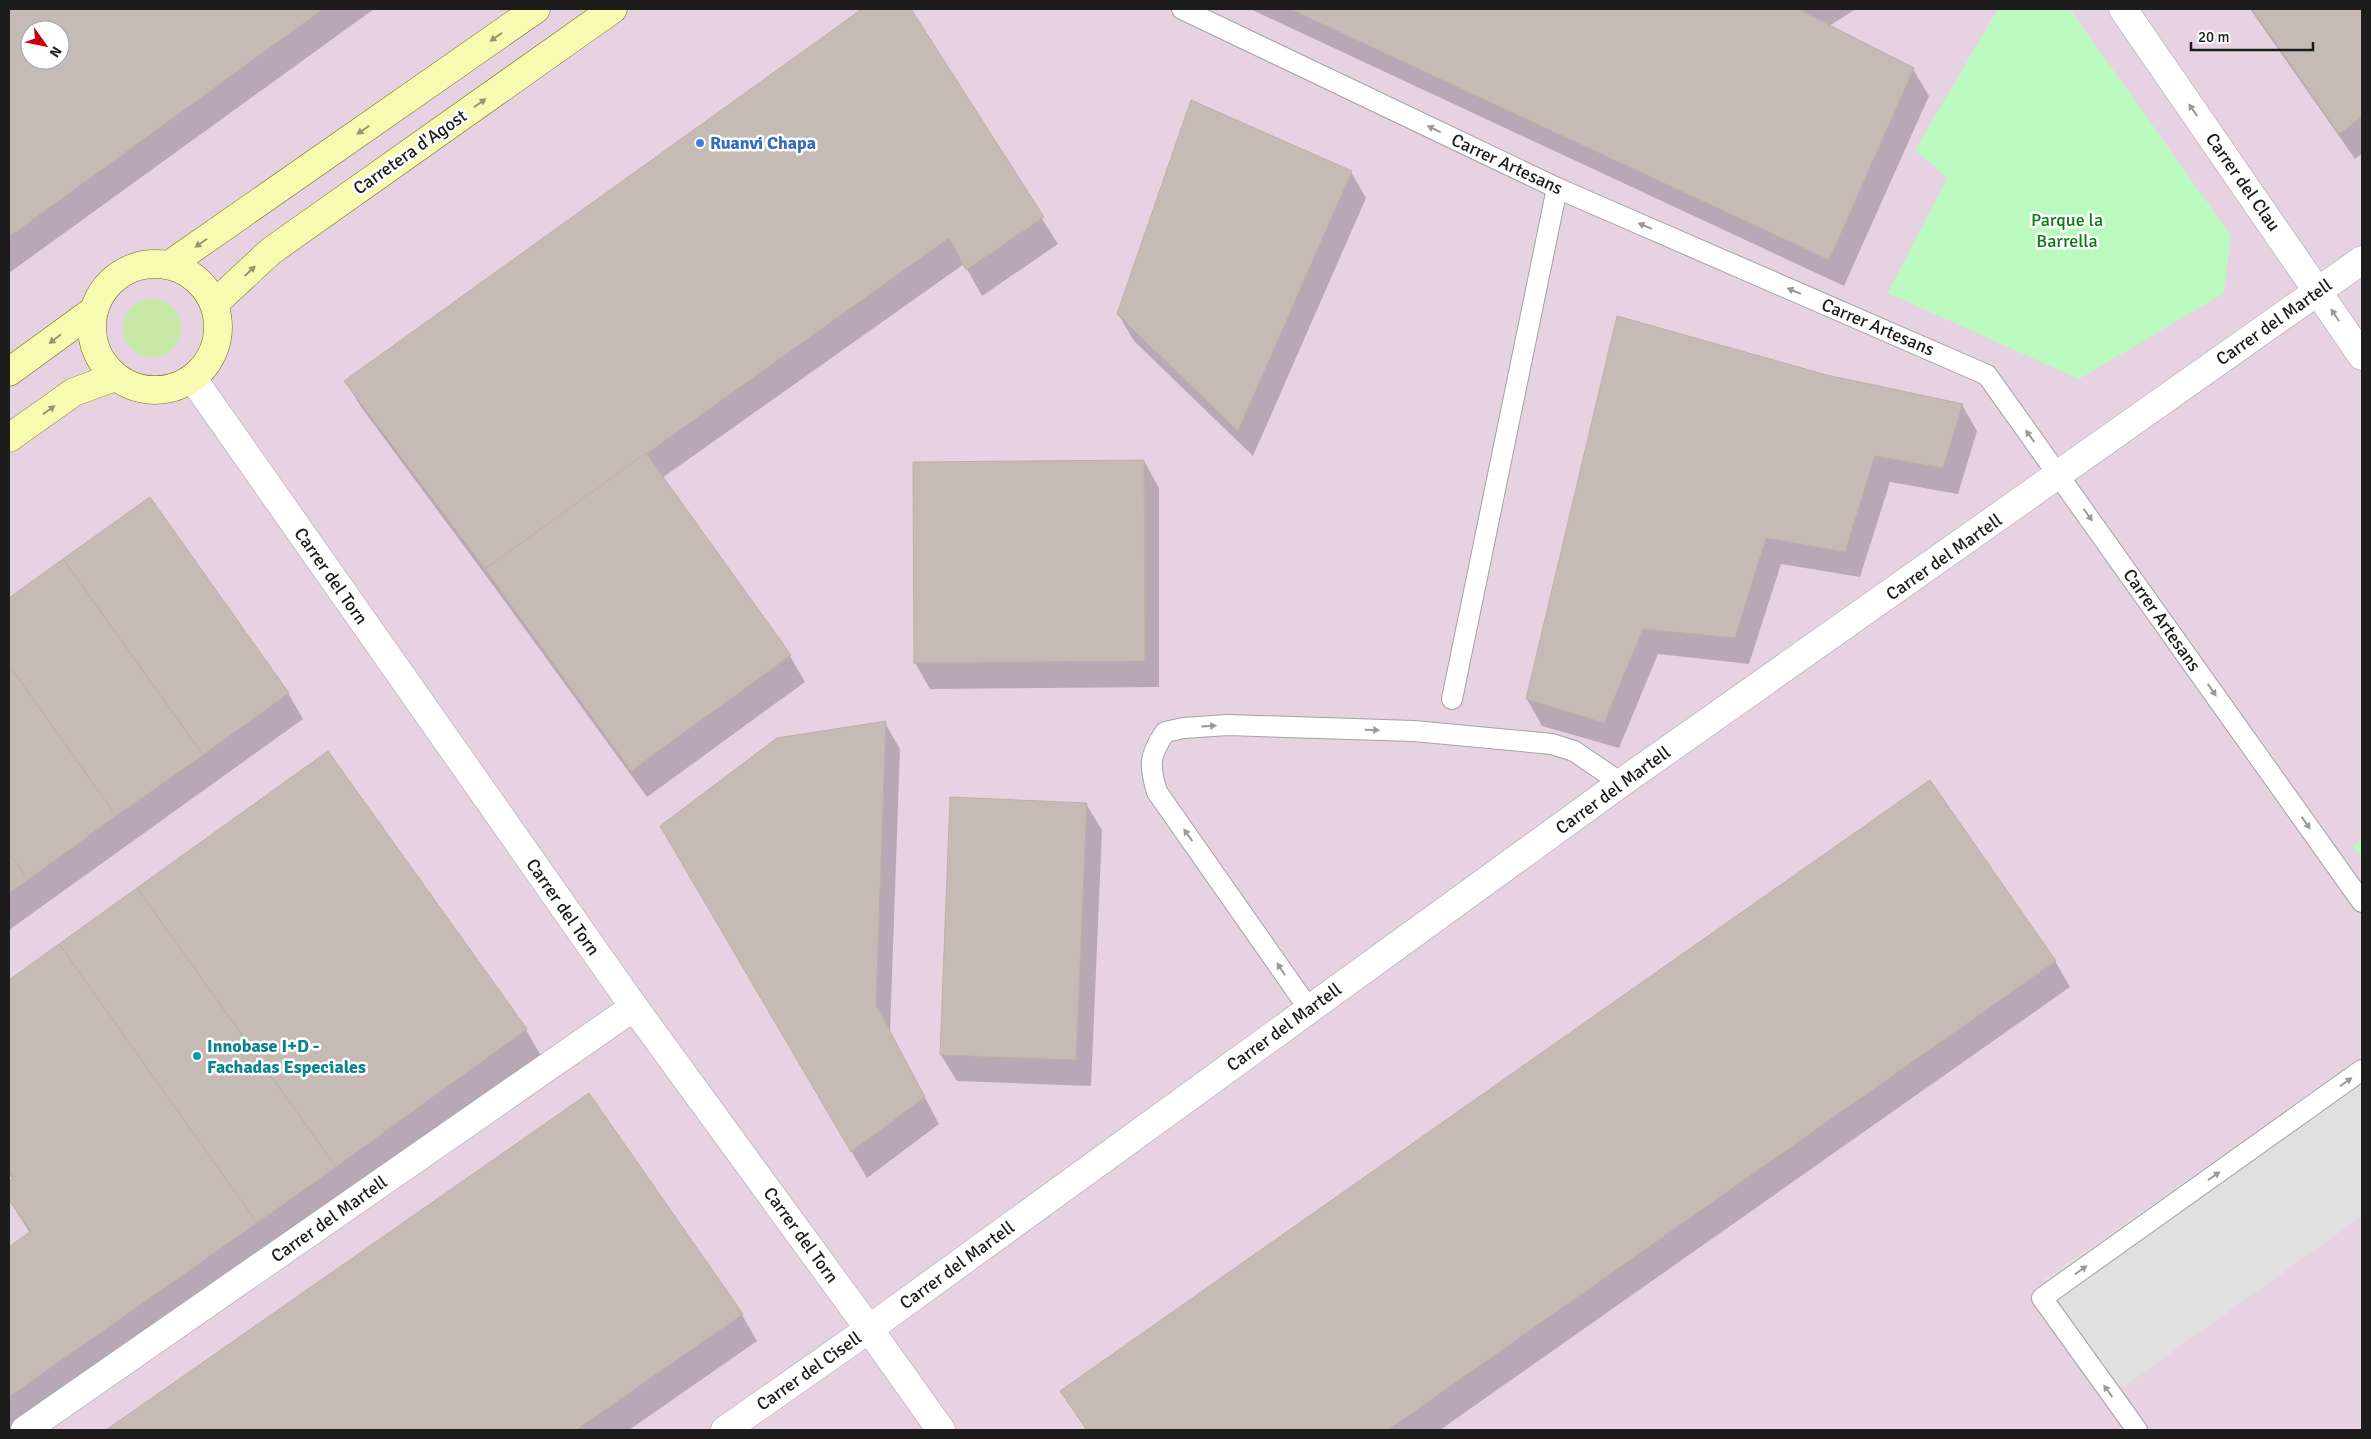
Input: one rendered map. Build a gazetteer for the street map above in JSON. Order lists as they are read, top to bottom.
{
  "streets": {
    "main road": ["Carretera d'Agost"],
    "street": [
      "Carrer del Clau",
      "Carrer del Martell",
      "Carrer del Torn",
      "Carrer del Cisell"
    ],
    "lane": ["Carrer Artesans"]
  },
  "crossings": [
    ["Carretera d'Agost", "Carrer del Torn"],
    ["Carrer Artesans", "Carrer del Martell"],
    ["Carrer del Clau", "Carrer del Martell"],
    ["Carrer del Martell", "Carrer del Torn"],
    ["Carrer del Martell", "Carrer del Cisell"],
    ["Carrer del Torn", "Carrer del Cisell"]
  ],
  "one_way": ["Carrer del Clau"],
  "parks": ["Parque la Barrella"],
  "places": ["Ruanvi Chapa", "Innobase I+D - Fachadas Especiales"],
  "scale_bar": "20 m",
  "north": "bottom right"
}
